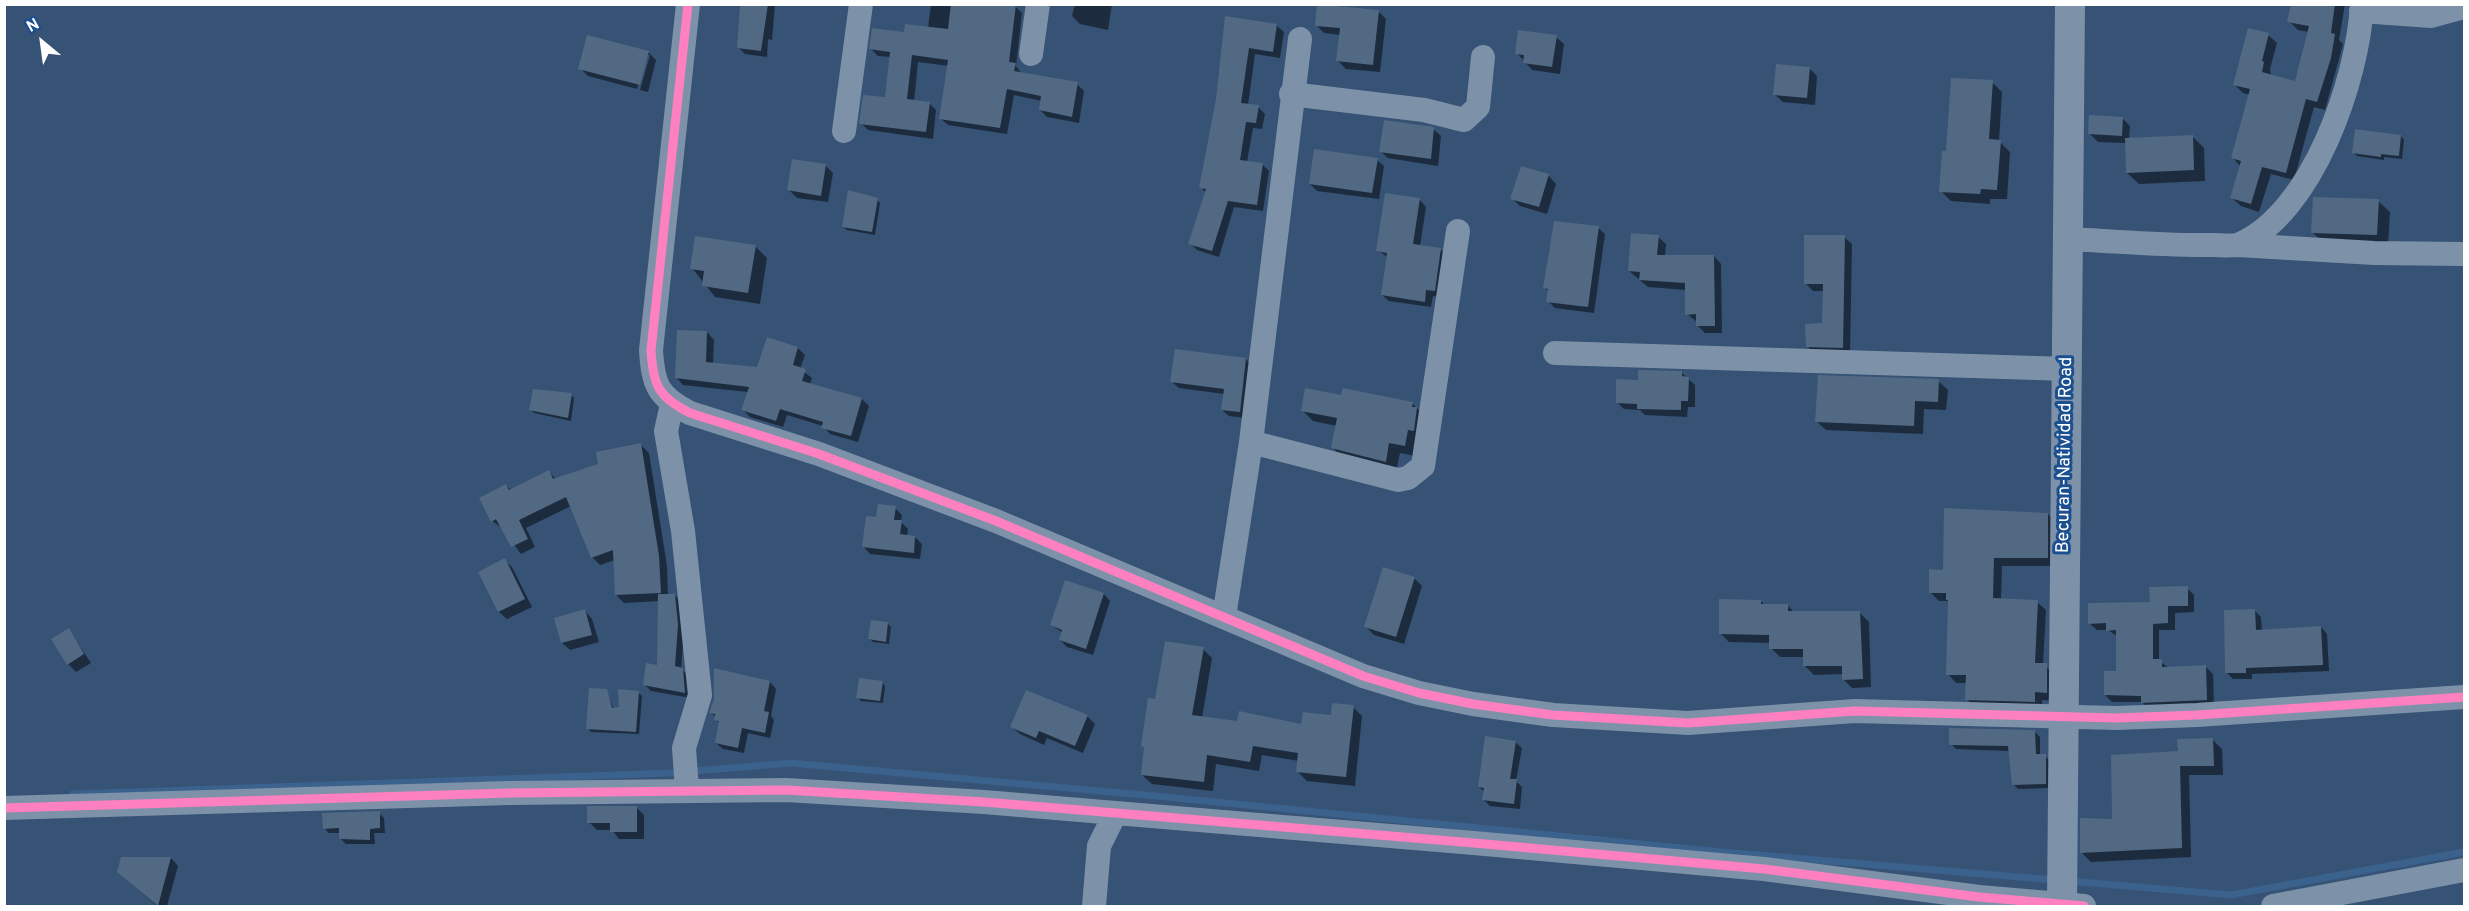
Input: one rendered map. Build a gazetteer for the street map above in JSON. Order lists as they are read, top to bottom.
{
  "streets": {
    "street": ["Becuran-Natividad Road"]
  },
  "north": "top left"
}
